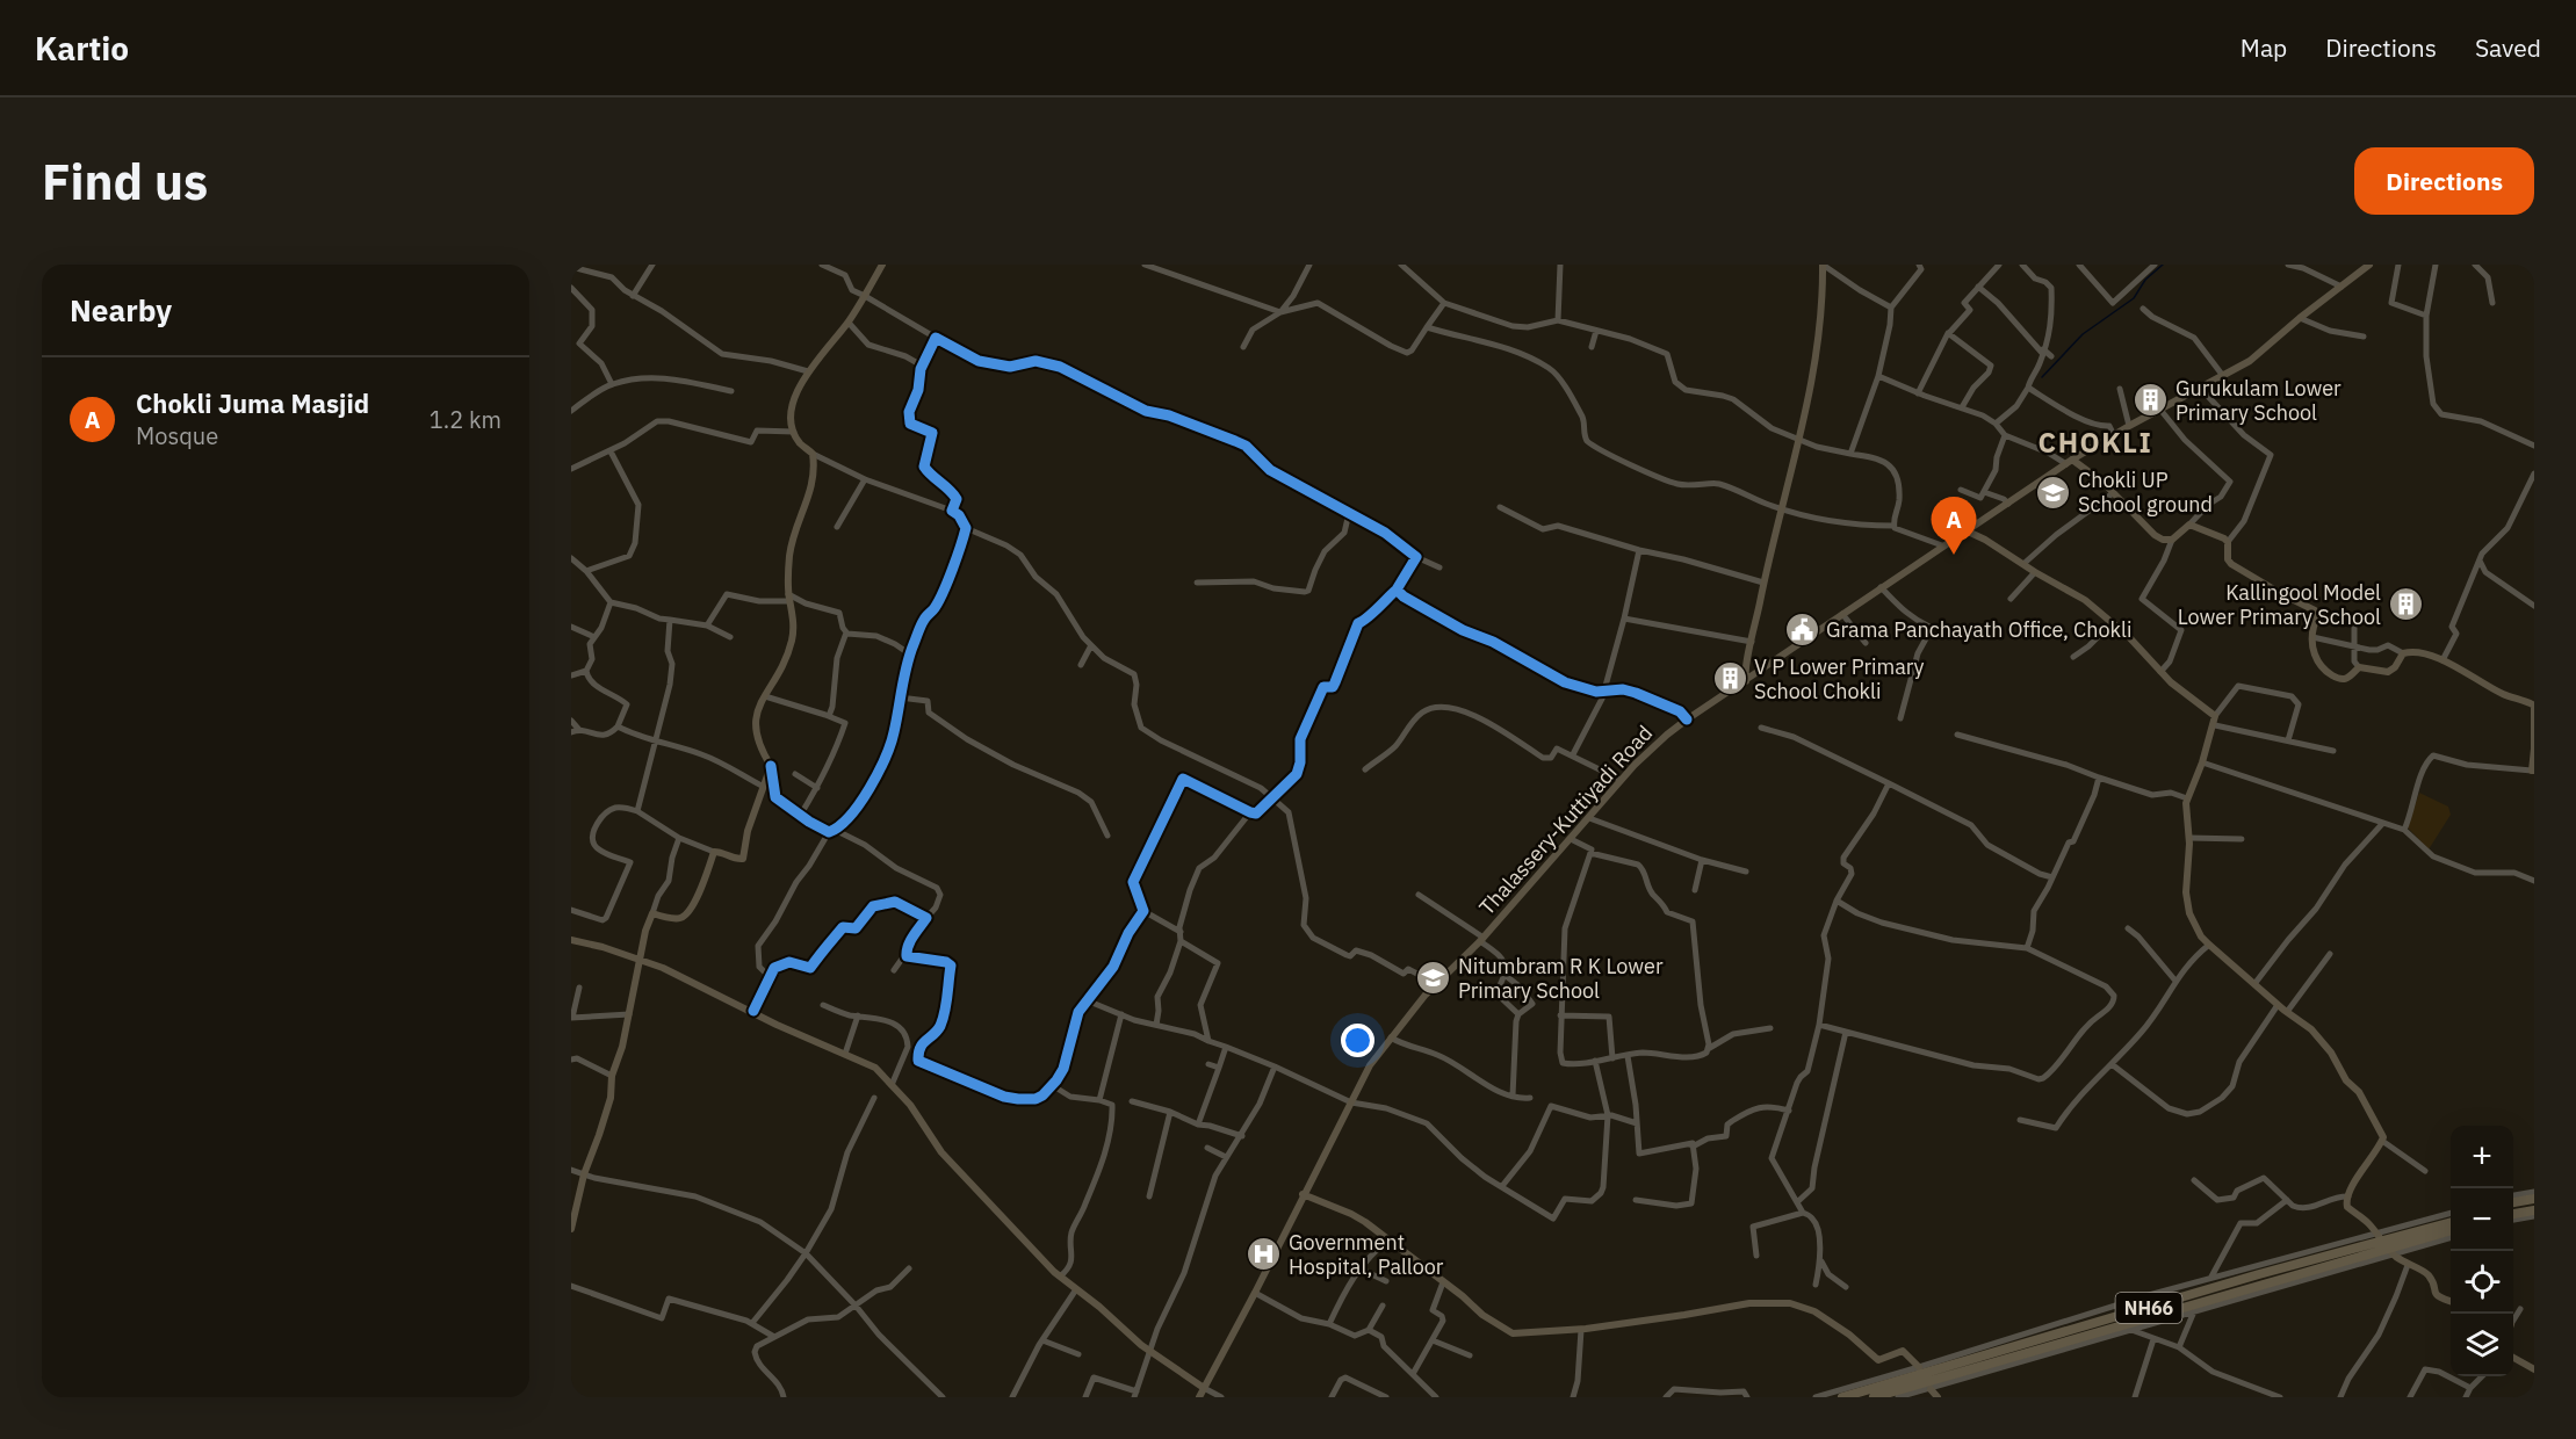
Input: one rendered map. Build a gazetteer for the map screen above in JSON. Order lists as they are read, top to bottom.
{
  "streets": {
    "highway": ["NH66"],
    "main road": ["Thalassery-Kuttiyadi Road"]
  },
  "districts": ["CHOKLI"],
  "places": {
    "building": ["Gurukulam Lower Primary School", "Kallingool Model Lower Primary School", "V P Lower Primary School Chokli"],
    "school or university": ["Chokli UP School ground", "Nitumbram R K Lower Primary School"],
    "public building": ["Grama Panchayath Office, Chokli"],
    "hospital": ["Government Hospital, Palloor"]
  },
  "page": {
    "header": "Kartio",
    "nav": ["Map", "Directions", "Saved"],
    "buttons": "Directions",
    "title": "Find us",
    "heading": "Nearby",
    "list": [
      {
        "mark": "A",
        "name": "Chokli Juma Masjid",
        "note": "Mosque",
        "value": "1.2 km"
      }
    ],
    "pins": "A",
    "map_buttons": ["+", "−"]
  }
}
